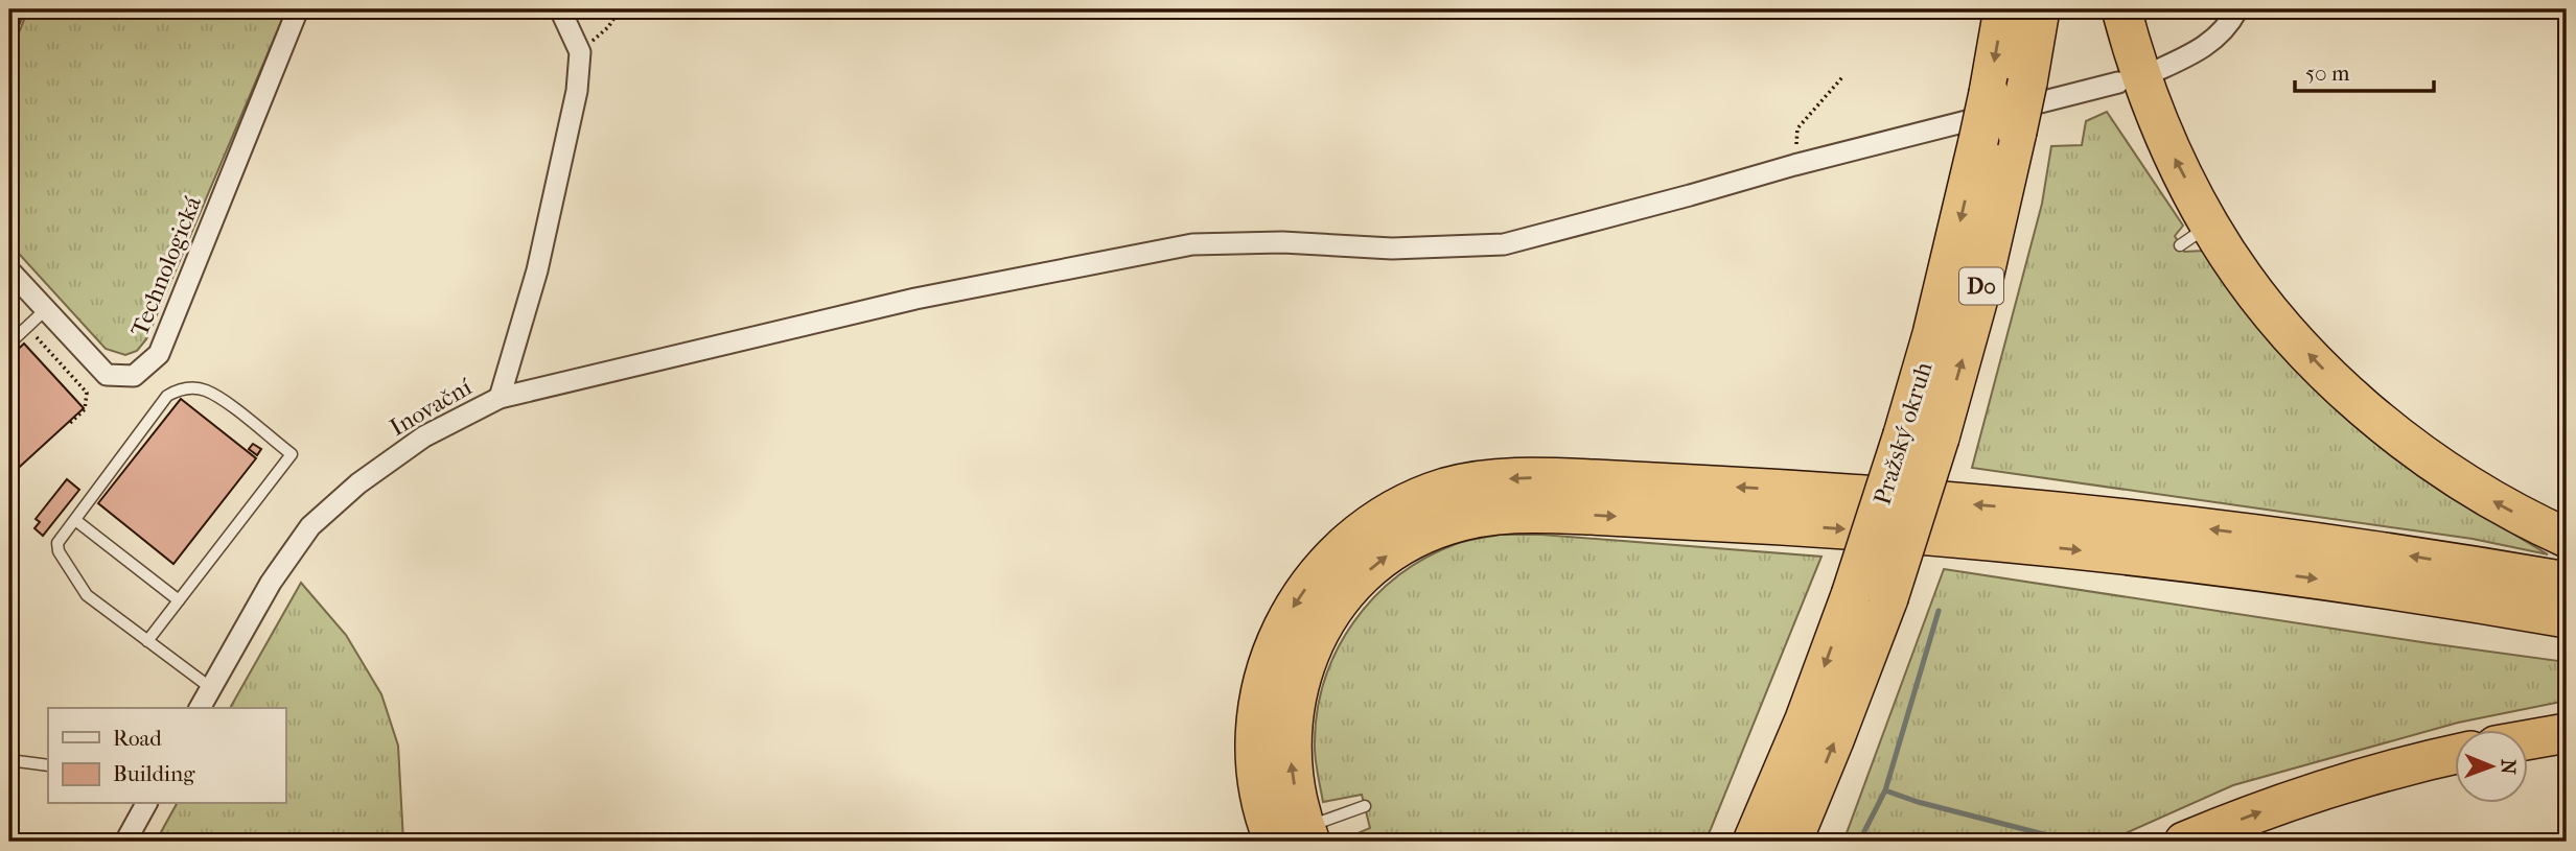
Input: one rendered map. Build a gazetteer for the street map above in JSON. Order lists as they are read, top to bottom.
{
  "streets": {
    "highway": ["D0", "Pražský okruh"],
    "street": ["Technologická", "Inovační"]
  },
  "legend": ["Road", "Building"],
  "scale_bar": "50 m",
  "north": "right"
}
